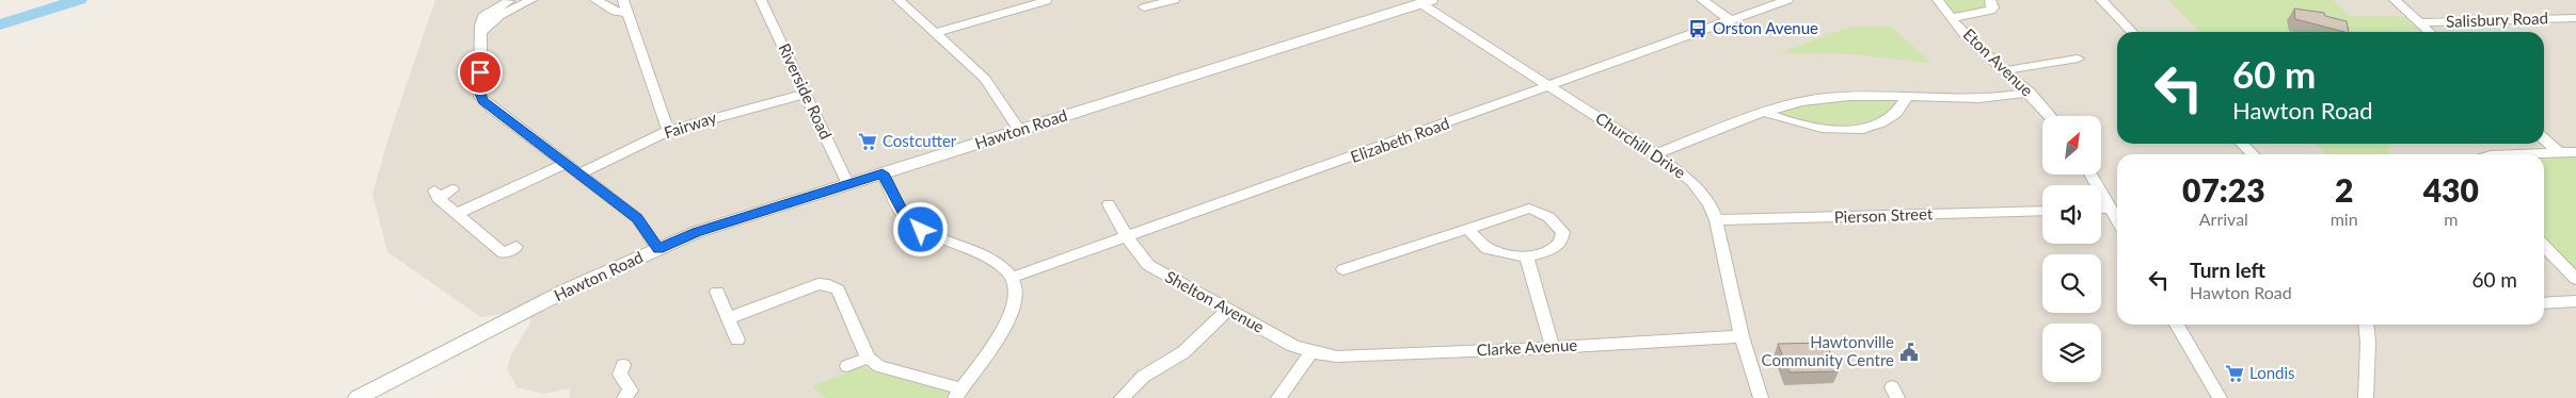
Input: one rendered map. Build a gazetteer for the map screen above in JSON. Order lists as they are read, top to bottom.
{
  "streets": {
    "street": [
      "Salisbury Road",
      "Eton Avenue",
      "Riverside Road",
      "Fairway",
      "Hawton Road",
      "Elizabeth Road",
      "Churchill Drive",
      "Pierson Street",
      "Shelton Avenue",
      "Clarke Avenue"
    ]
  },
  "crossings": [
    ["Riverside Road", "Fairway"],
    ["Riverside Road", "Hawton Road"],
    ["Hawton Road", "Churchill Drive"],
    ["Elizabeth Road", "Churchill Drive"],
    ["Elizabeth Road", "Shelton Avenue"],
    ["Churchill Drive", "Pierson Street"],
    ["Churchill Drive", "Clarke Avenue"],
    ["Shelton Avenue", "Clarke Avenue"]
  ],
  "places": {
    "bus stop": ["Orston Avenue"],
    "supermarket": ["Costcutter", "Londis"],
    "public building": ["Hawtonville Community Centre"]
  },
  "north": "top right",
  "page": {
    "turn": ["60 m", "Hawton Road"],
    "eta": [
      "07:23",
      "Arrival",
      "2",
      "min",
      "430",
      "m"
    ],
    "list": [
      {
        "name": "Turn left",
        "note": "Hawton Road",
        "value": "60 m"
      }
    ]
  }
}
